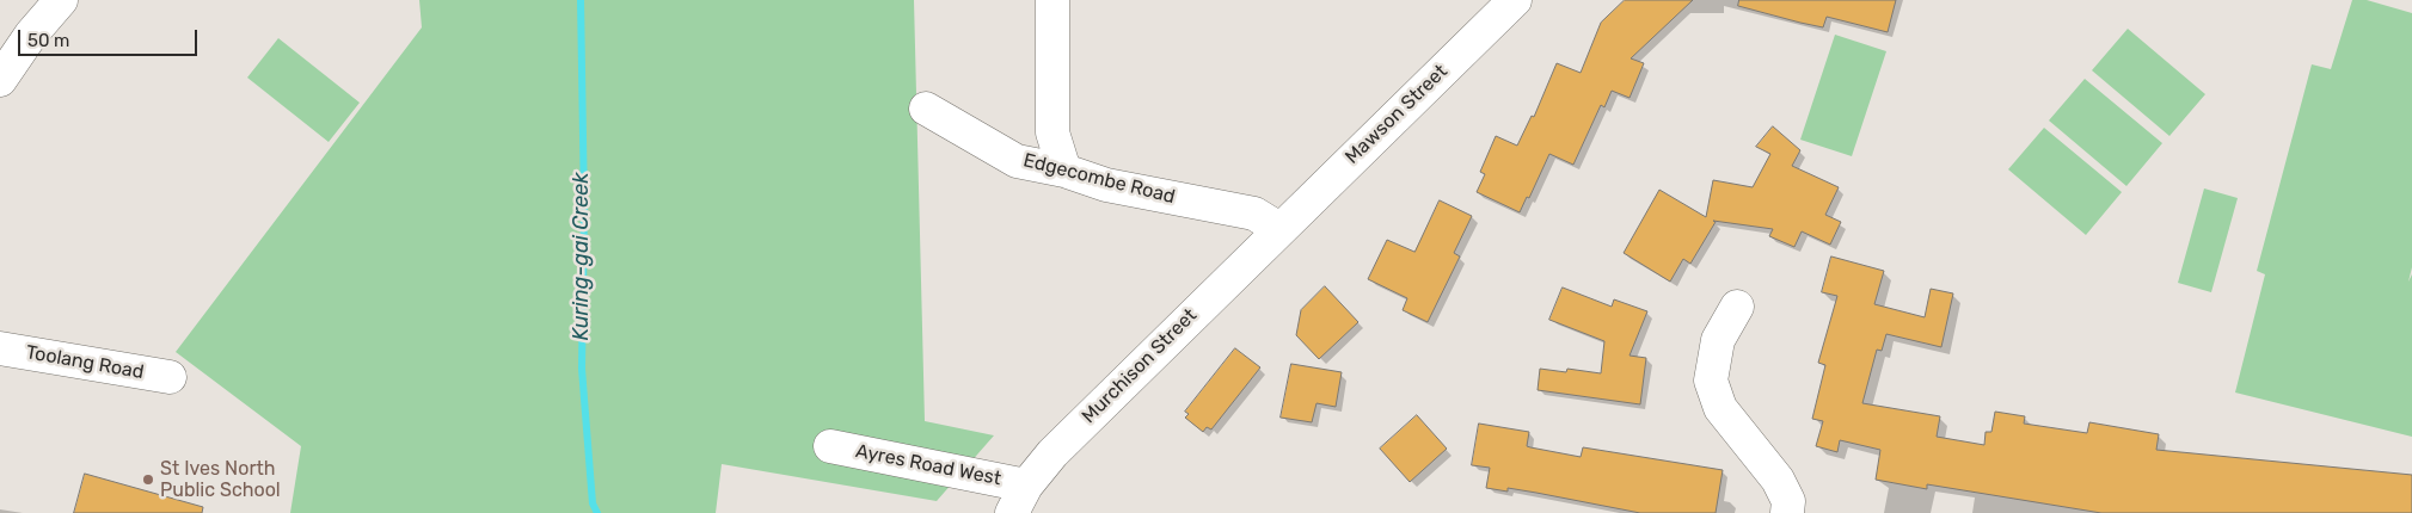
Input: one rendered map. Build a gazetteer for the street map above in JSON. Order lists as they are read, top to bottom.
{
  "streets": {
    "street": [
      "Mawson Street",
      "Edgecombe Road",
      "Toolang Road",
      "Murchison Street",
      "Ayres Road West"
    ]
  },
  "crossings": [
    ["Mawson Street", "Edgecombe Road"],
    ["Mawson Street", "Murchison Street"],
    ["Edgecombe Road", "Murchison Street"],
    ["Murchison Street", "Ayres Road West"]
  ],
  "water": ["Kuring-gai Creek"],
  "places": ["St Ives North Public School"],
  "scale_bar": "50 m"
}
